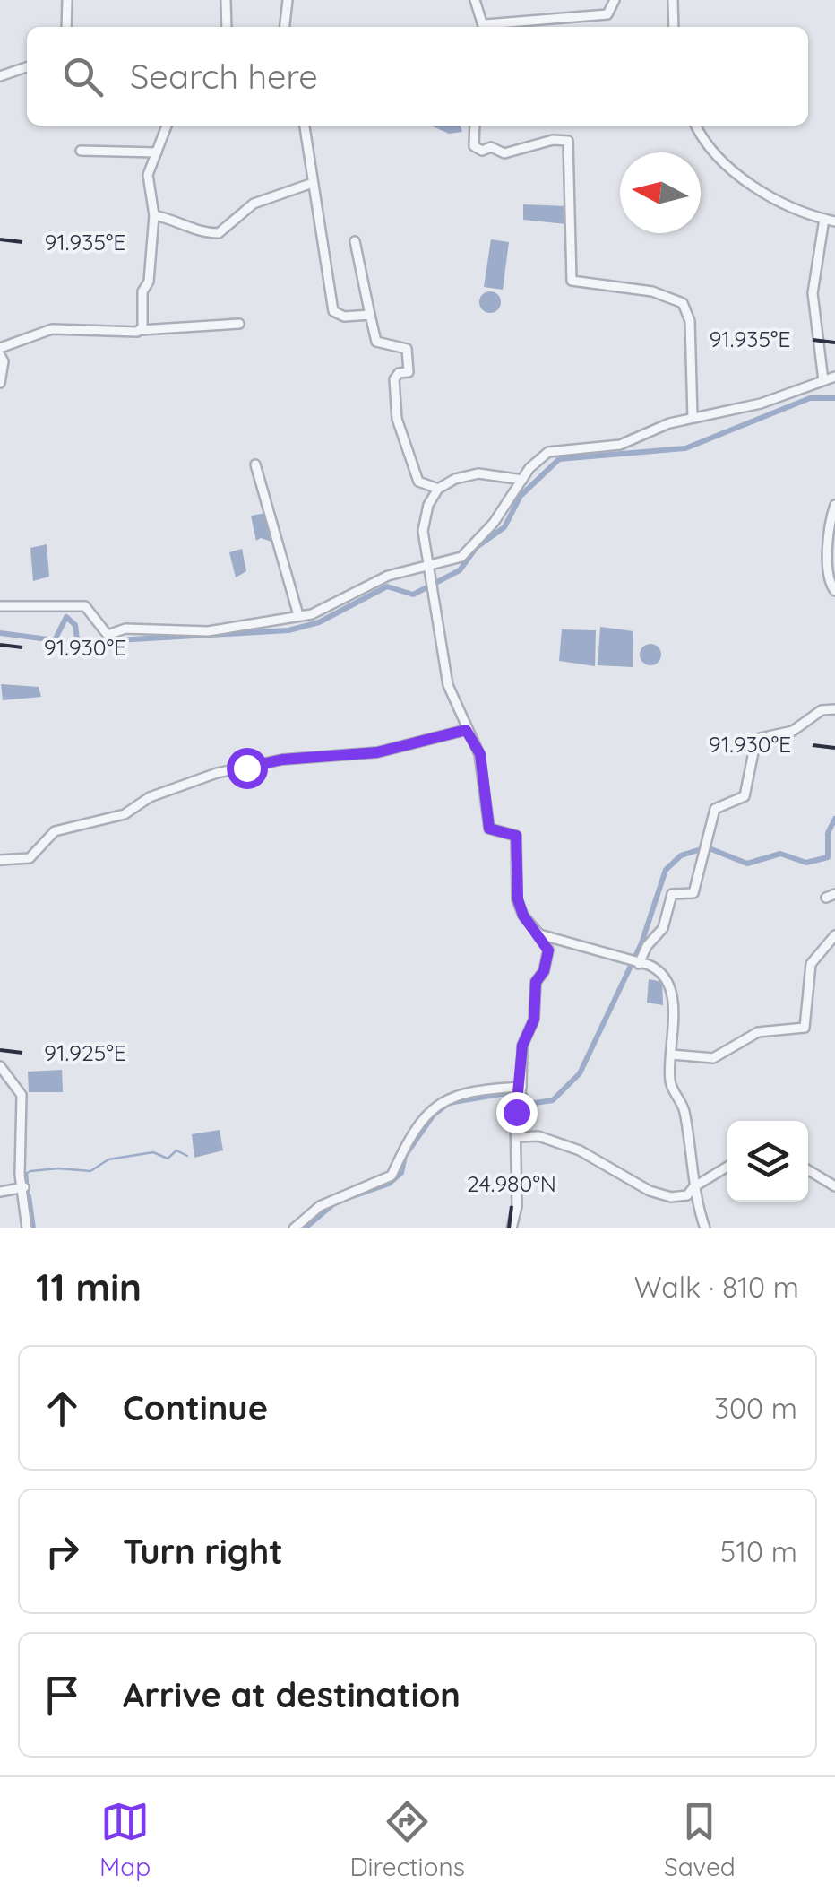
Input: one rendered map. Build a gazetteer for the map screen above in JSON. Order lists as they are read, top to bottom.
{
  "north": "left",
  "page": {
    "search": "Search here",
    "heading": ["11 min", "Walk · 810 m"],
    "list": [
      ["Continue", "300 m"],
      ["Turn right", "510 m"],
      "Arrive at destination"
    ],
    "nav": ["Map", "Directions", "Saved"]
  },
  "coordinates": [
    "91.935°E",
    "91.930°E",
    "91.925°E",
    "24.980°N"
  ]
}
